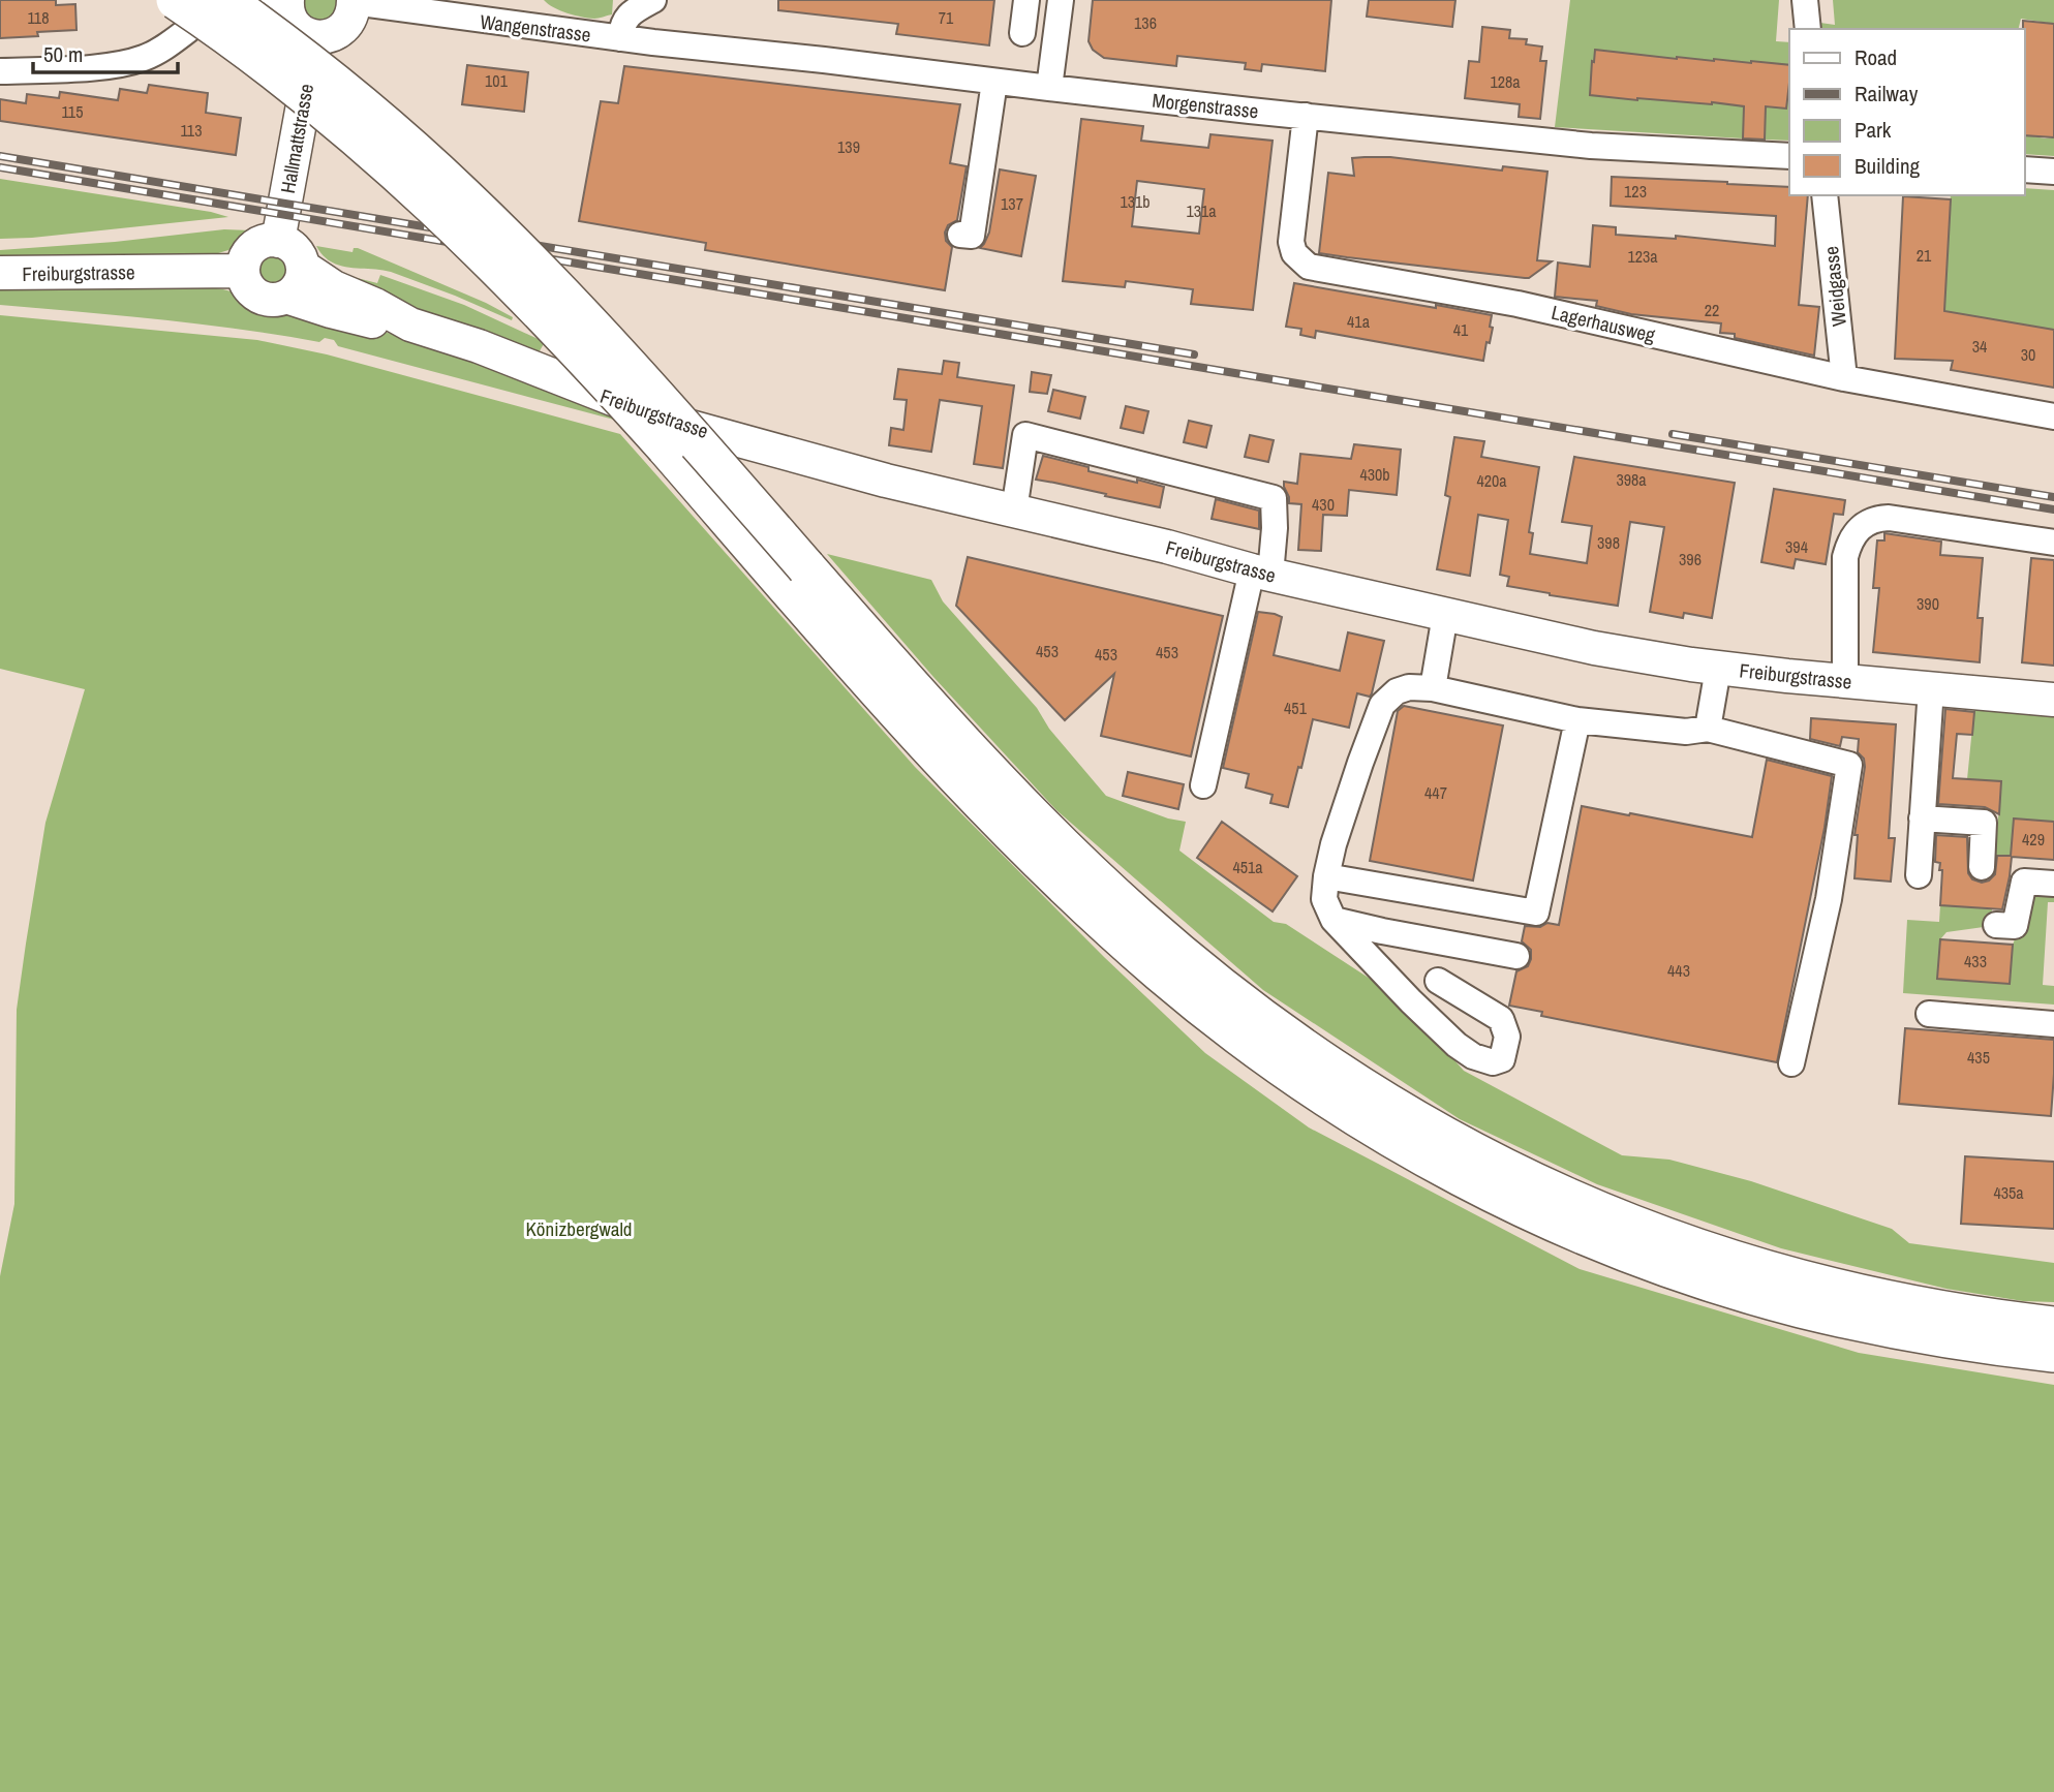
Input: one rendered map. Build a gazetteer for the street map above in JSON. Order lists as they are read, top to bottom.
{
  "streets": {
    "main road": ["Hallmattstrasse", "Freiburgstrasse"],
    "street": [
      "Wangenstrasse",
      "Morgenstrasse",
      "Weidgasse",
      "Lagerhausweg"
    ]
  },
  "crossings": [
    ["Wangenstrasse", "Morgenstrasse"],
    ["Morgenstrasse", "Lagerhausweg"],
    ["Hallmattstrasse", "Freiburgstrasse"],
    ["Weidgasse", "Lagerhausweg"]
  ],
  "parks": ["Könizbergwald"],
  "house_numbers": [
    "118",
    "71",
    "136",
    "101",
    "128a",
    "115",
    "113",
    "139",
    "123",
    "131b",
    "137",
    "131a",
    "21",
    "123a",
    "22",
    "41a",
    "41",
    "34",
    "30",
    "430b",
    "398a",
    "420a",
    "430",
    "398",
    "394",
    "396",
    "390",
    "453",
    "453",
    "453",
    "451",
    "447",
    "429",
    "451a",
    "433",
    "443",
    "435",
    "435a"
  ],
  "legend": [
    "Road",
    "Railway",
    "Park",
    "Building"
  ],
  "scale_bar": "50 m"
}
